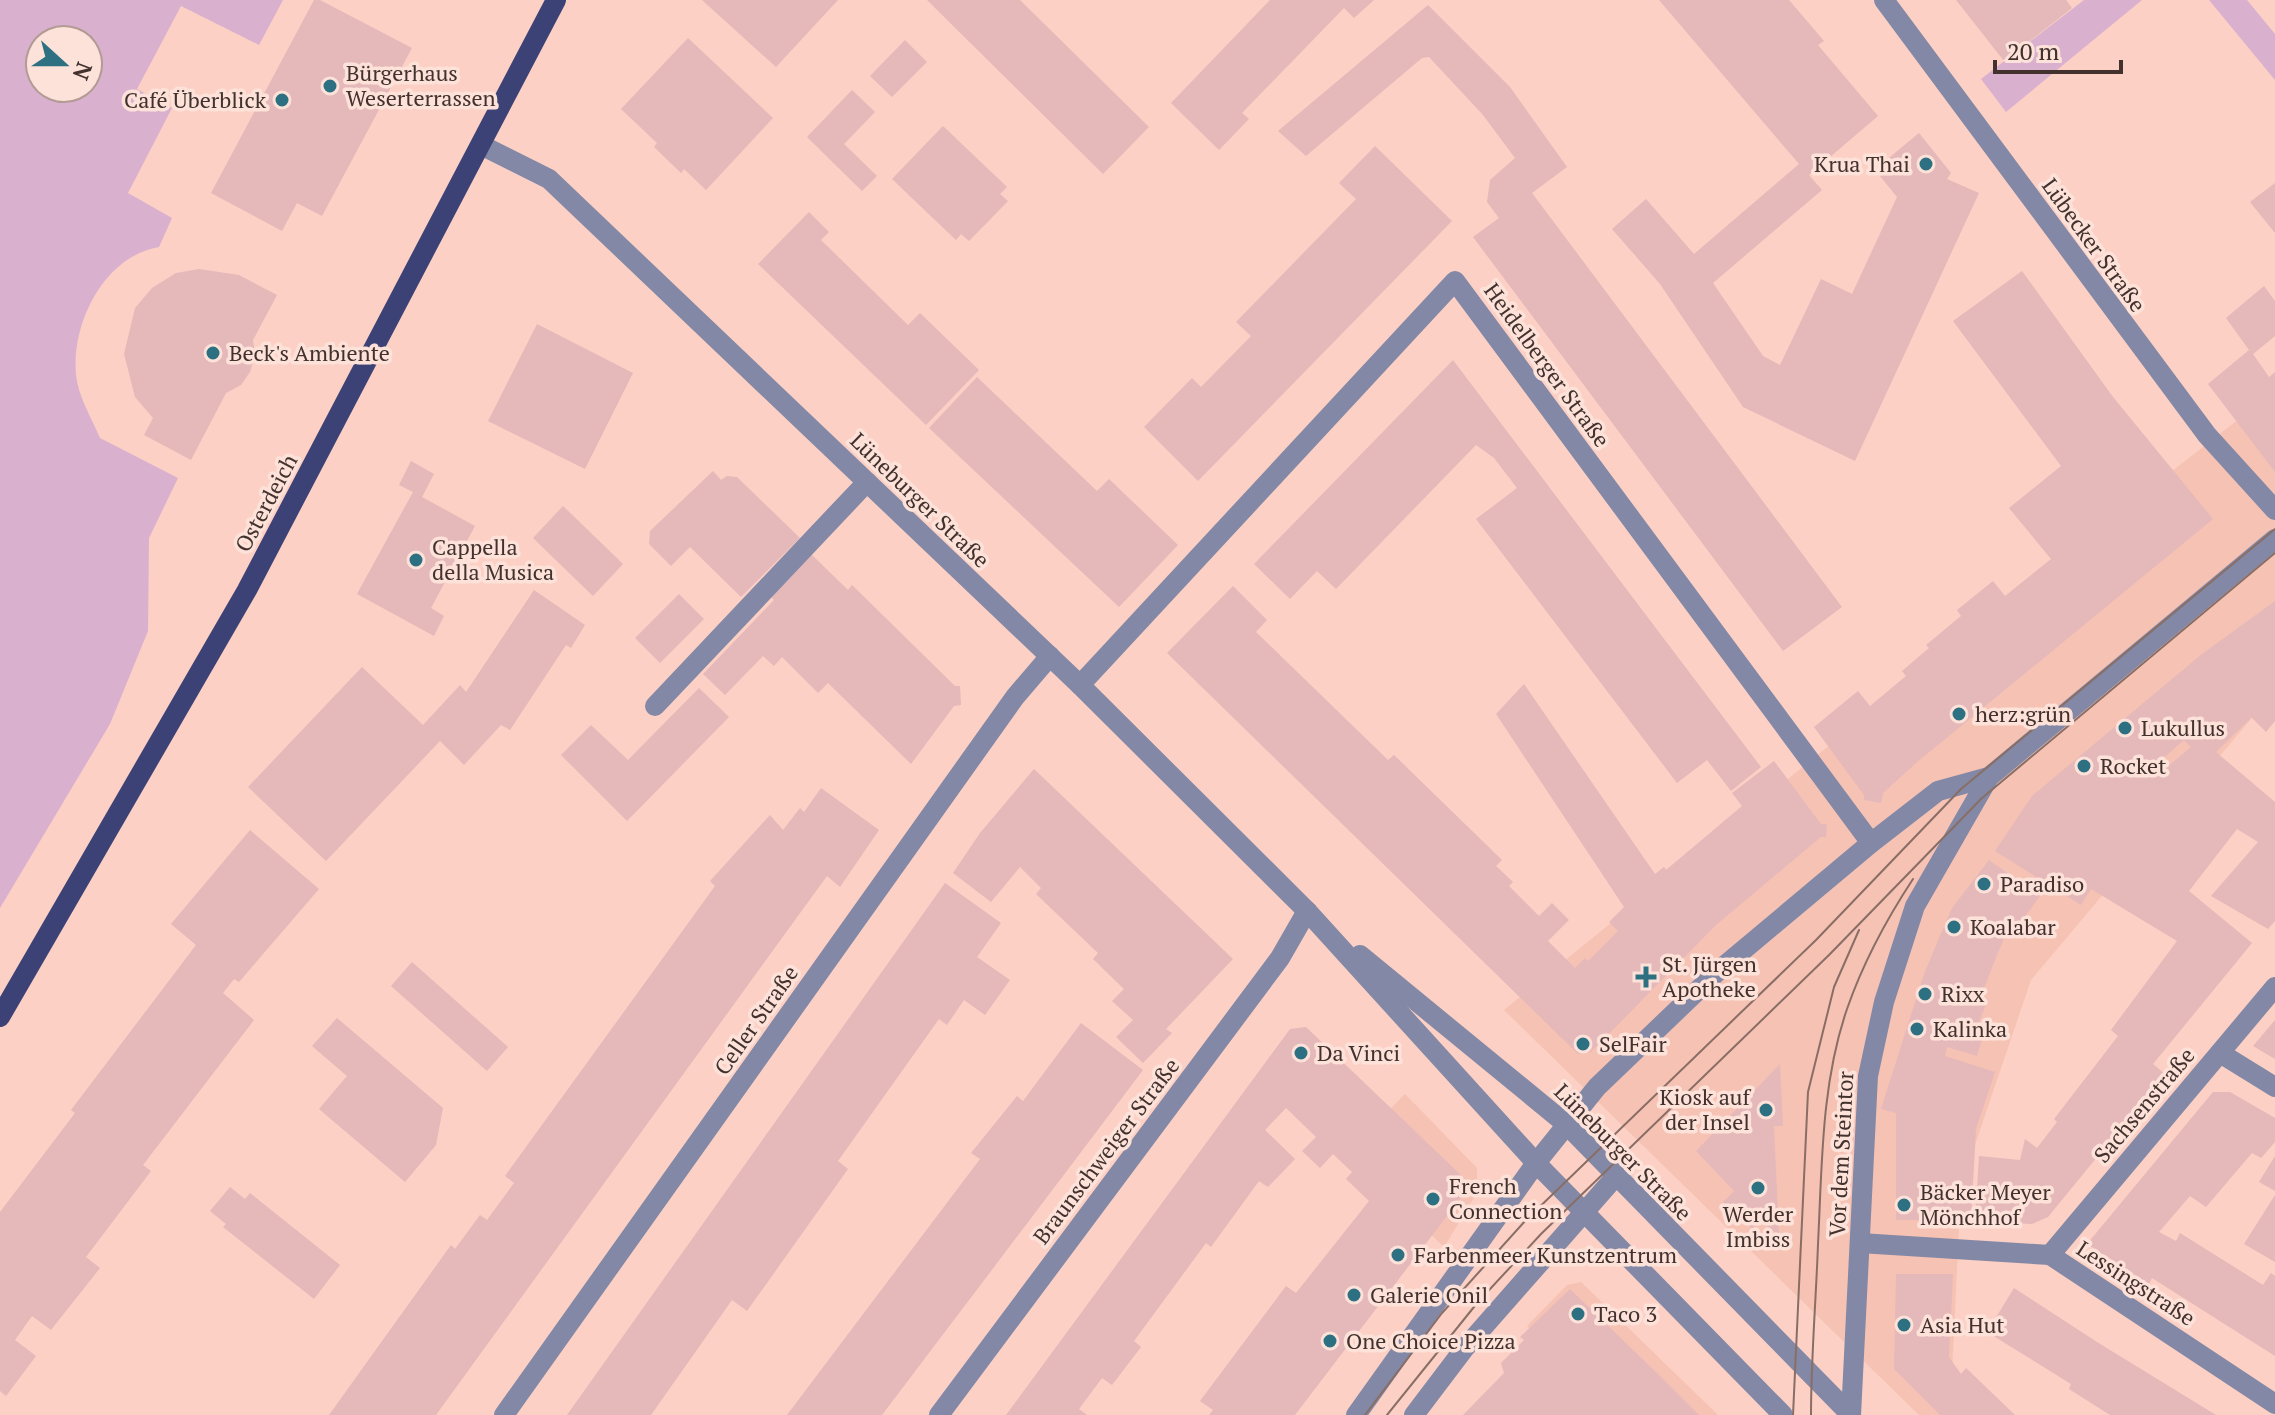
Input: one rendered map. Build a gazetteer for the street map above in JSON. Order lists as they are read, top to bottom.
{
  "streets": {
    "main road": ["Osterdeich"],
    "street": [
      "Lübecker Straße",
      "Heidelberger Straße",
      "Lüneburger Straße",
      "Celler Straße",
      "Sachsenstraße",
      "Braunschweiger Straße",
      "Vor dem Steintor",
      "Lessingstraße"
    ]
  },
  "crossings": [
    ["Heidelberger Straße", "Lüneburger Straße"],
    ["Heidelberger Straße", "Vor dem Steintor"],
    ["Lüneburger Straße", "Osterdeich"],
    ["Lüneburger Straße", "Celler Straße"],
    ["Lüneburger Straße", "Braunschweiger Straße"],
    ["Lüneburger Straße", "Vor dem Steintor"],
    ["Sachsenstraße", "Lessingstraße"],
    ["Vor dem Steintor", "Lessingstraße"]
  ],
  "places": {
    "other": [
      "Bürgerhaus Weserterrassen",
      "Café Überblick",
      "Krua Thai",
      "Beck's Ambiente",
      "Cappella della Musica",
      "herz:grün",
      "Lukullus",
      "Rocket",
      "Paradiso",
      "Koalabar",
      "Rixx",
      "Kalinka",
      "SelFair",
      "Da Vinci",
      "Kiosk auf der Insel",
      "Werder Imbiss",
      "French Connection",
      "Bäcker Meyer Mönchhof",
      "Farbenmeer Kunstzentrum",
      "Galerie Onil",
      "Taco 3",
      "Asia Hut",
      "One Choice Pizza"
    ],
    "health": ["St. Jürgen Apotheke"]
  },
  "scale_bar": "20 m",
  "north": "right"
}
